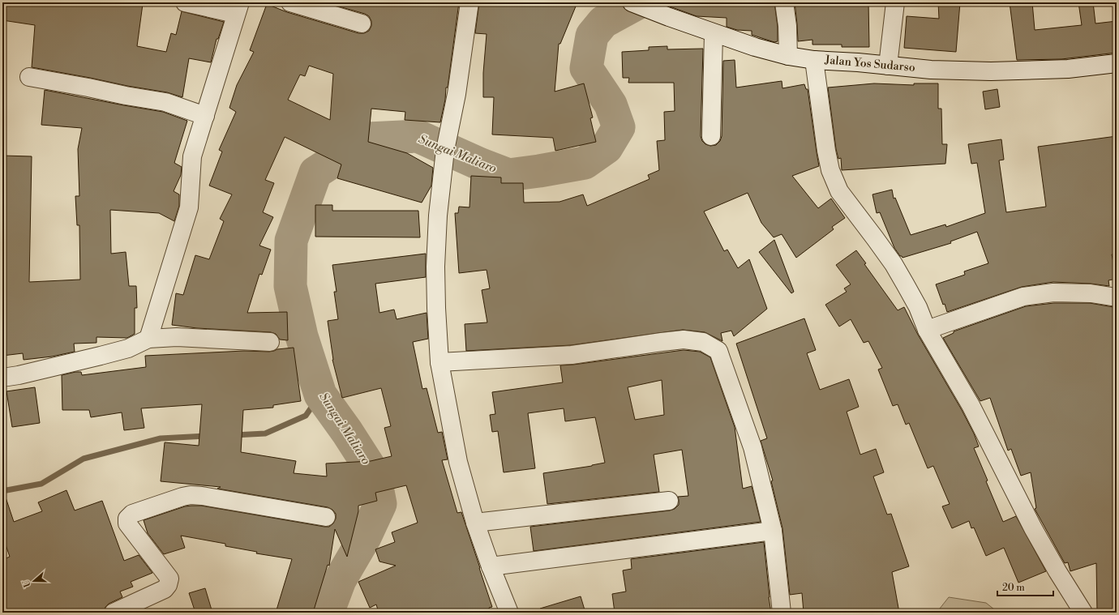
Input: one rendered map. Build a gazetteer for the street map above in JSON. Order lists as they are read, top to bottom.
{
  "streets": {
    "street": ["Jalan Yos Sudarso"]
  },
  "water": ["Sungai Maliaro"],
  "scale_bar": "20 m",
  "north": "left"
}
